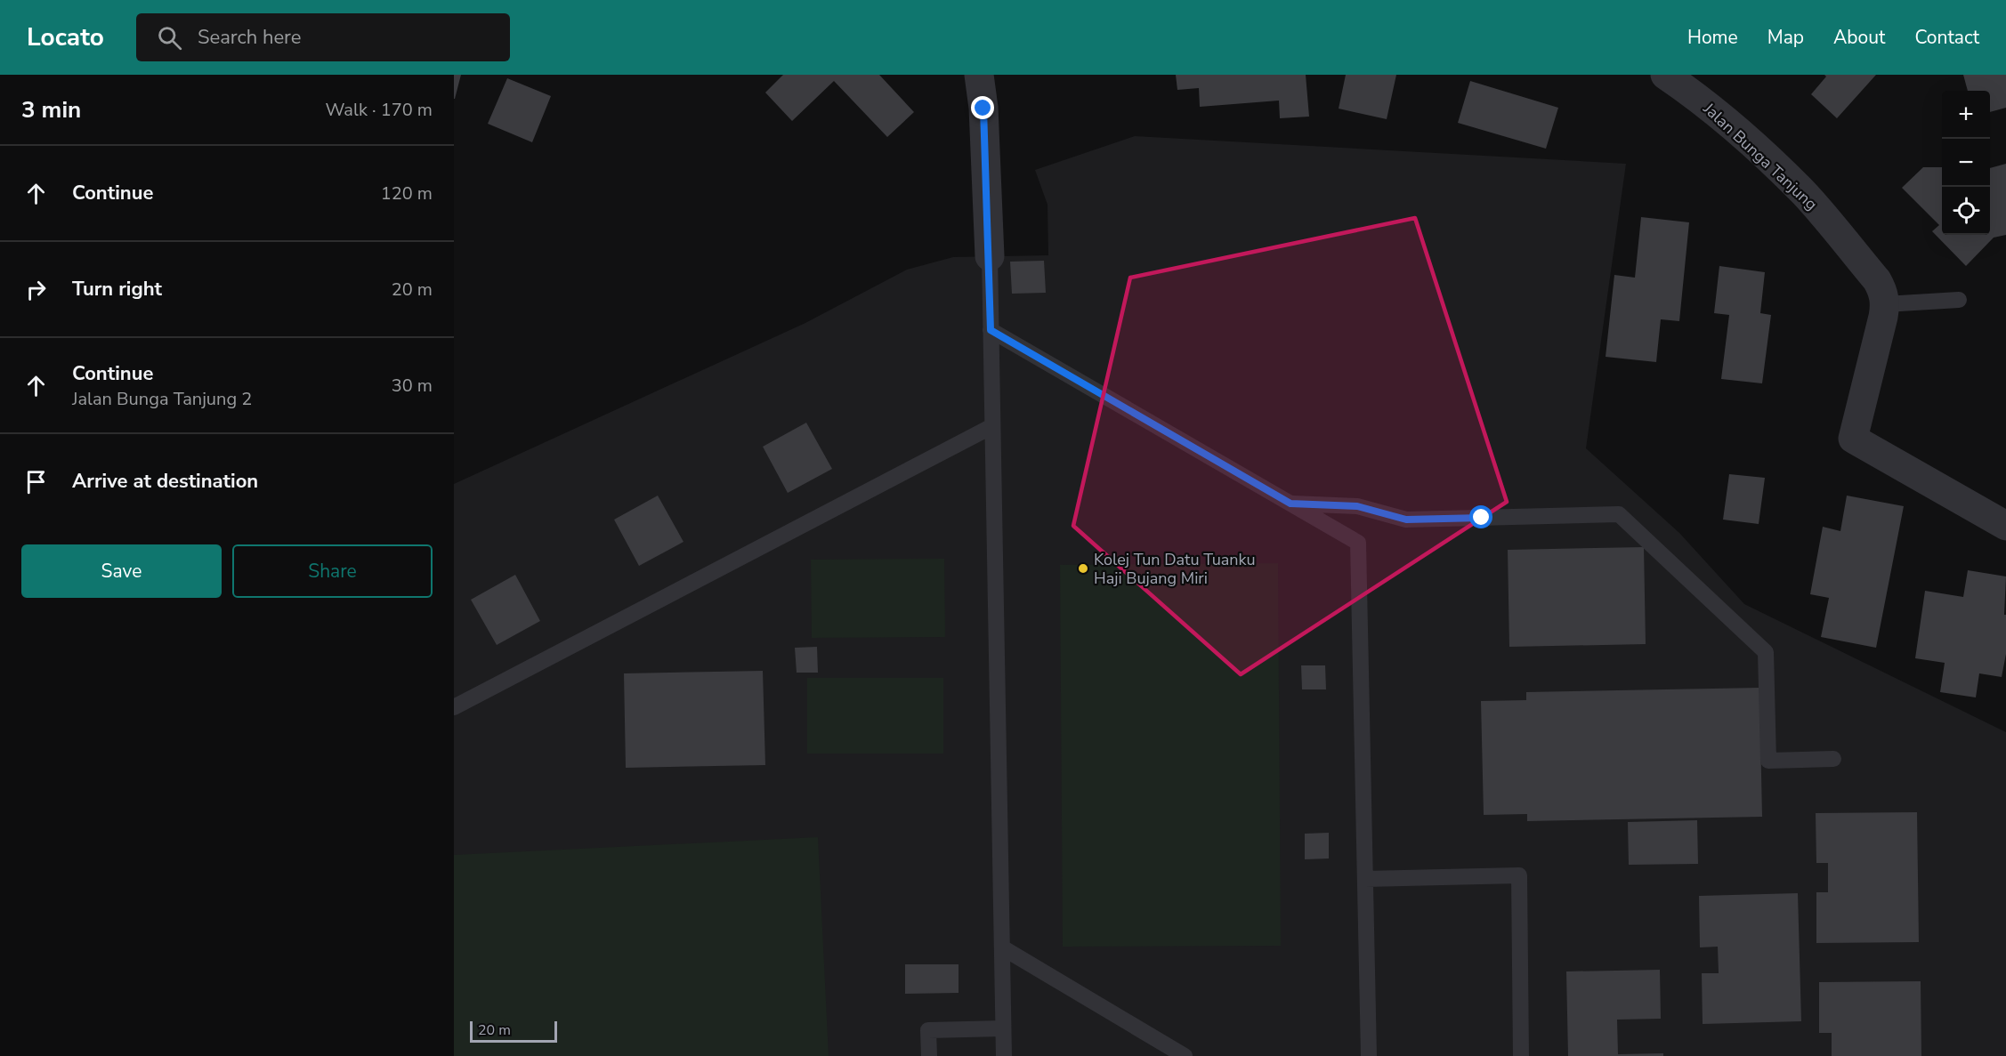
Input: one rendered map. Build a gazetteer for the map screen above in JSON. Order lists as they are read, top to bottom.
{
  "streets": {
    "street": ["Jalan Bunga Tanjung"]
  },
  "places": ["Kolej Tun Datu Tuanku Haji Bujang Miri"],
  "scale_bar": "20 m",
  "page": {
    "header": "Locato",
    "search": "Search here",
    "nav": [
      "Home",
      "Map",
      "About",
      "Contact"
    ],
    "heading": ["3 min", "Walk · 170 m"],
    "map_buttons": ["+", "−"],
    "list": [
      ["Continue", "120 m"],
      ["Turn right", "20 m"],
      ["Continue", "Jalan Bunga Tanjung 2", "30 m"],
      "Arrive at destination"
    ],
    "buttons": ["Save", "Share"],
    "scale": "20 m"
  }
}
